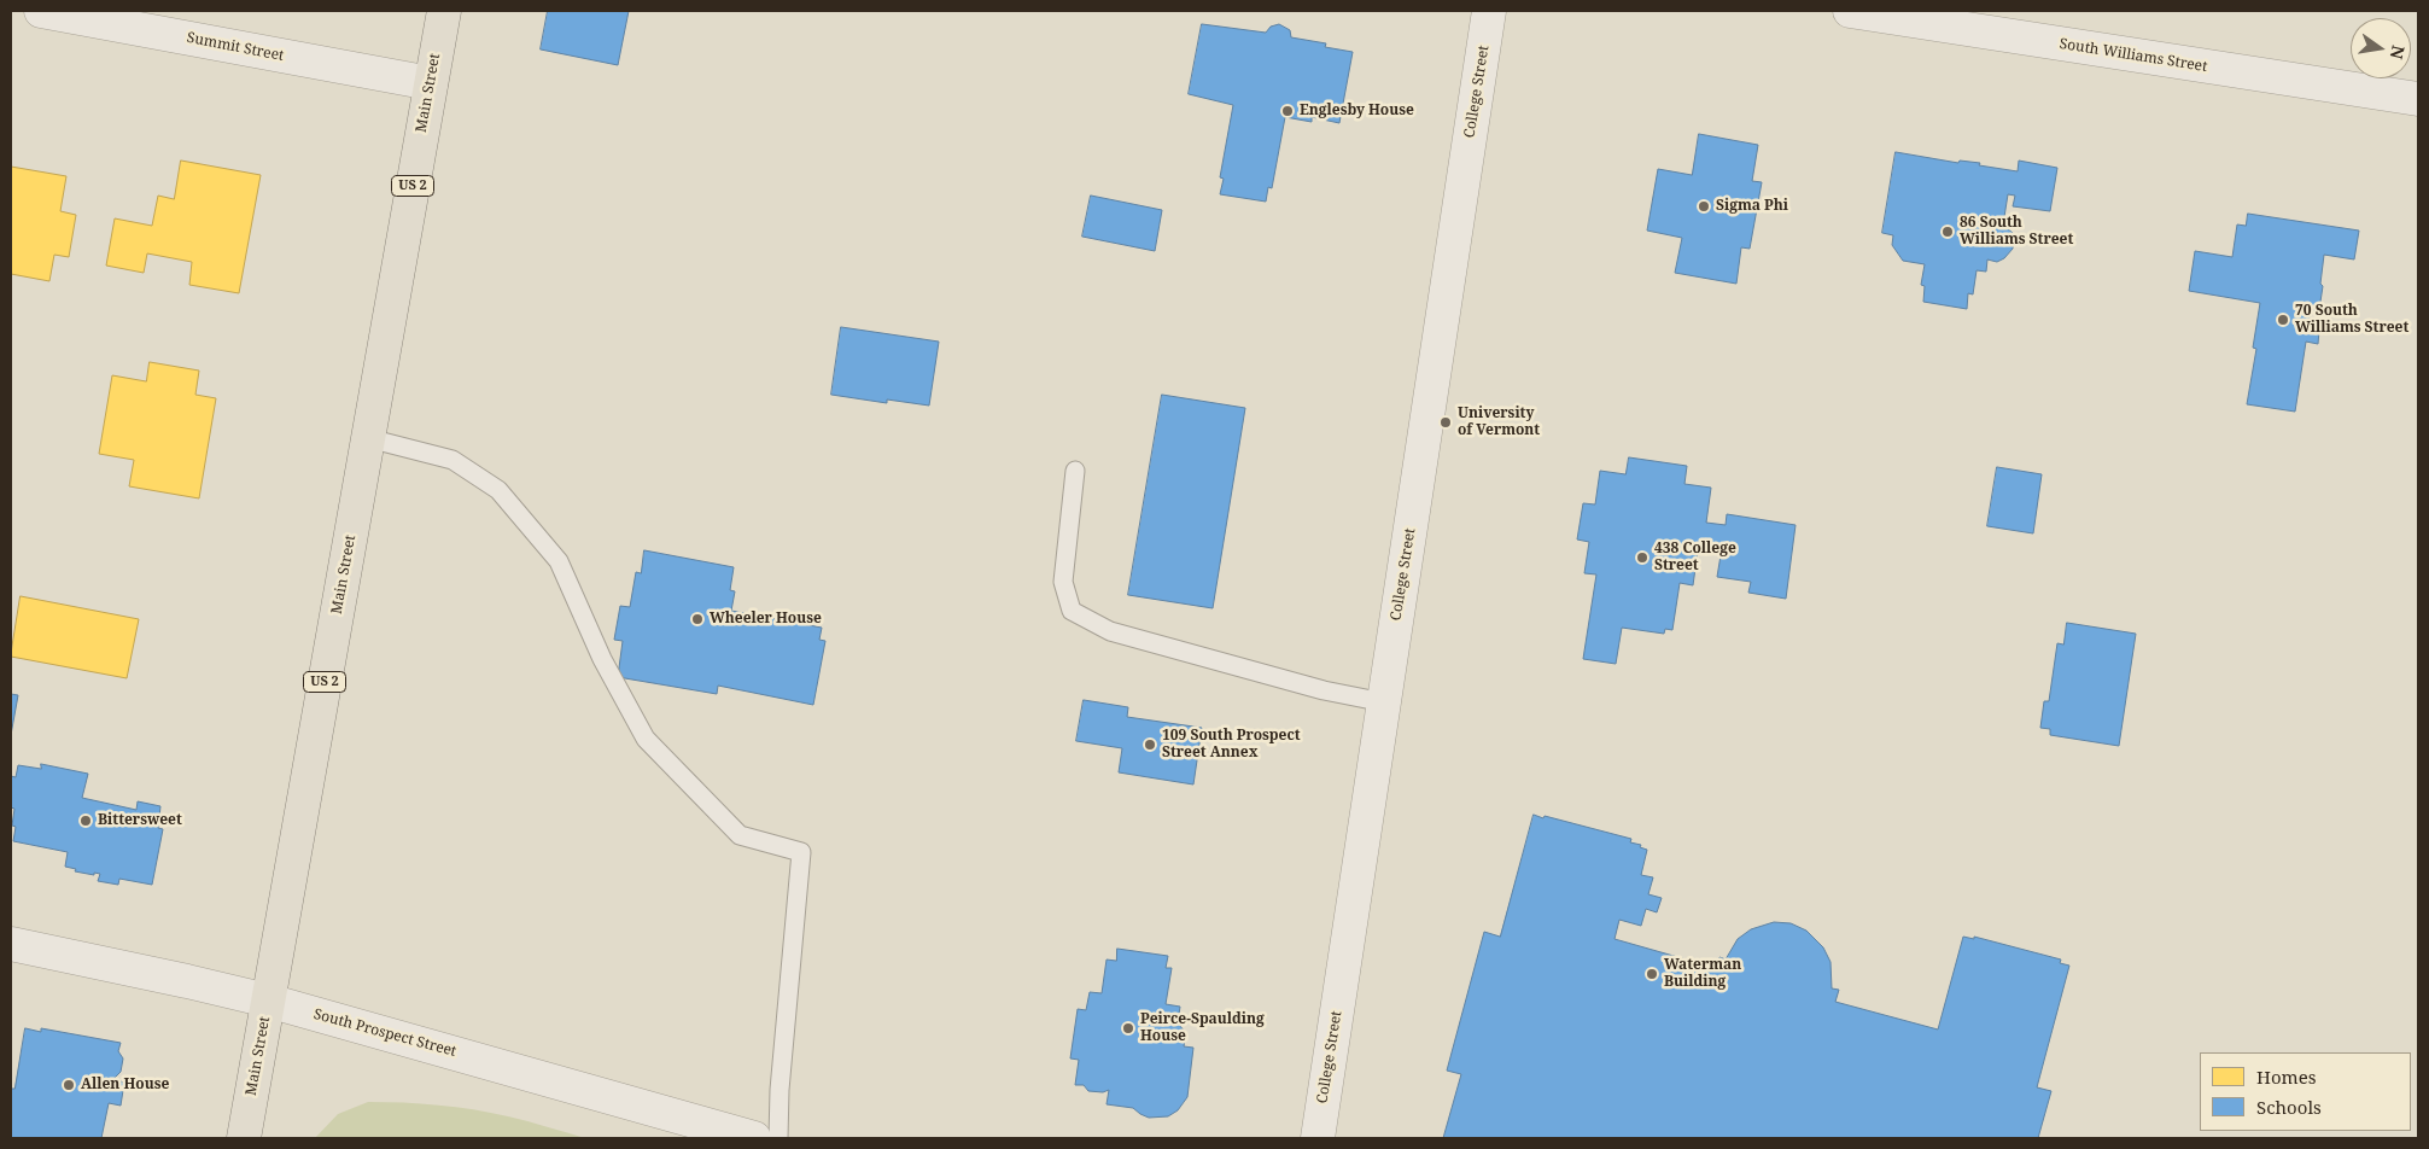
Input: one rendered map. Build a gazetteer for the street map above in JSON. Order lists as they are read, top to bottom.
{
  "streets": {
    "main road": ["Main Street", "US 2"],
    "street": [
      "Summit Street",
      "South Williams Street",
      "College Street",
      "South Prospect Street"
    ]
  },
  "crossings": [
    ["Summit Street", "Main Street"],
    ["Main Street", "South Prospect Street"]
  ],
  "places": [
    "Englesby House",
    "Sigma Phi",
    "86 South Williams Street",
    "70 South Williams Street",
    "University of Vermont",
    "438 College Street",
    "Wheeler House",
    "109 South Prospect Street Annex",
    "Bittersweet",
    "Waterman Building",
    "Peirce-Spaulding House",
    "Allen House"
  ],
  "legend": ["Homes", "Schools"],
  "north": "right"
}
